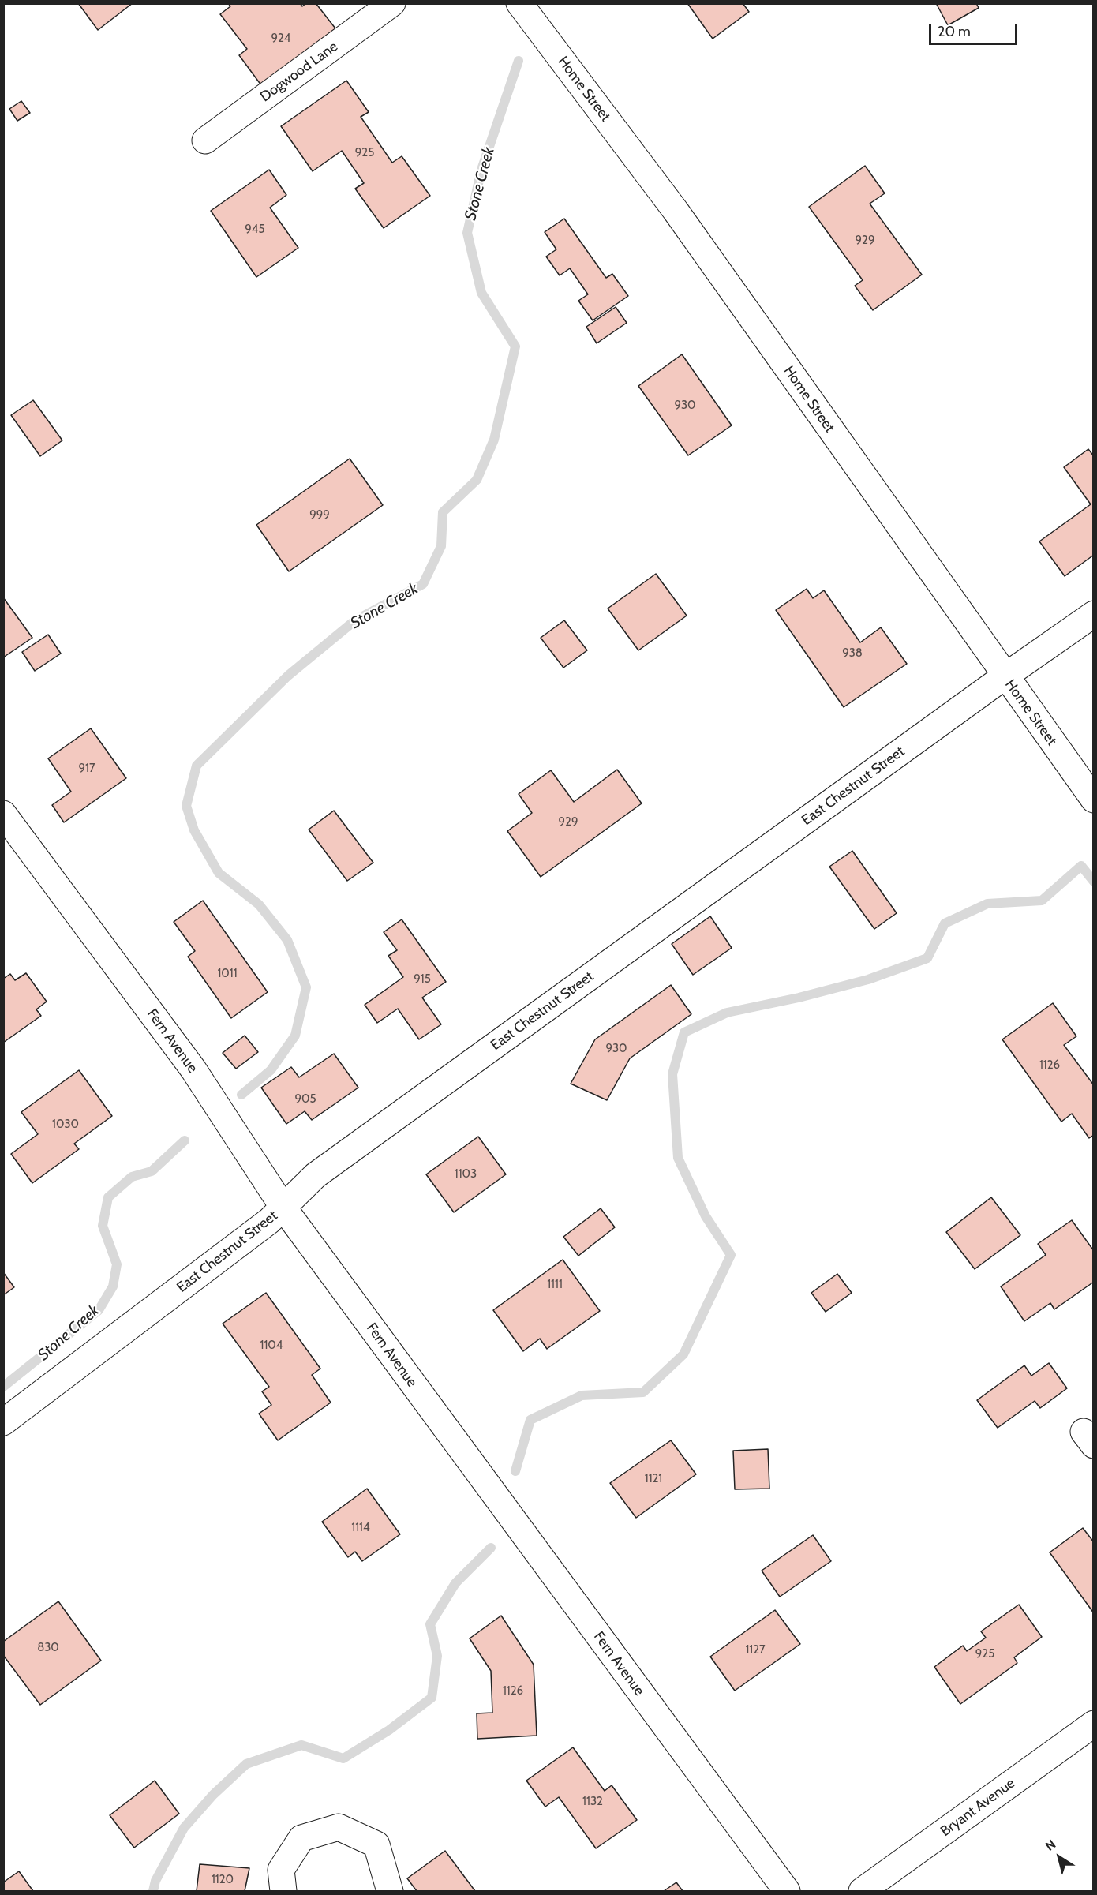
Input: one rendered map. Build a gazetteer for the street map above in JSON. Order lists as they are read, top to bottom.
{
  "streets": {
    "street": [
      "Dogwood Lane",
      "Home Street",
      "East Chestnut Street",
      "Fern Avenue",
      "Bryant Avenue"
    ]
  },
  "crossings": [
    ["Home Street", "East Chestnut Street"],
    ["East Chestnut Street", "Fern Avenue"]
  ],
  "water": ["Stone Creek"],
  "house_numbers": [
    "924",
    "925",
    "945",
    "929",
    "930",
    "999",
    "938",
    "917",
    "929",
    "1011",
    "915",
    "930",
    "1126",
    "905",
    "1030",
    "1103",
    "1111",
    "1104",
    "1121",
    "1114",
    "830",
    "1127",
    "925",
    "1126",
    "1132",
    "1120"
  ],
  "scale_bar": "20 m",
  "north": "top left"
}
